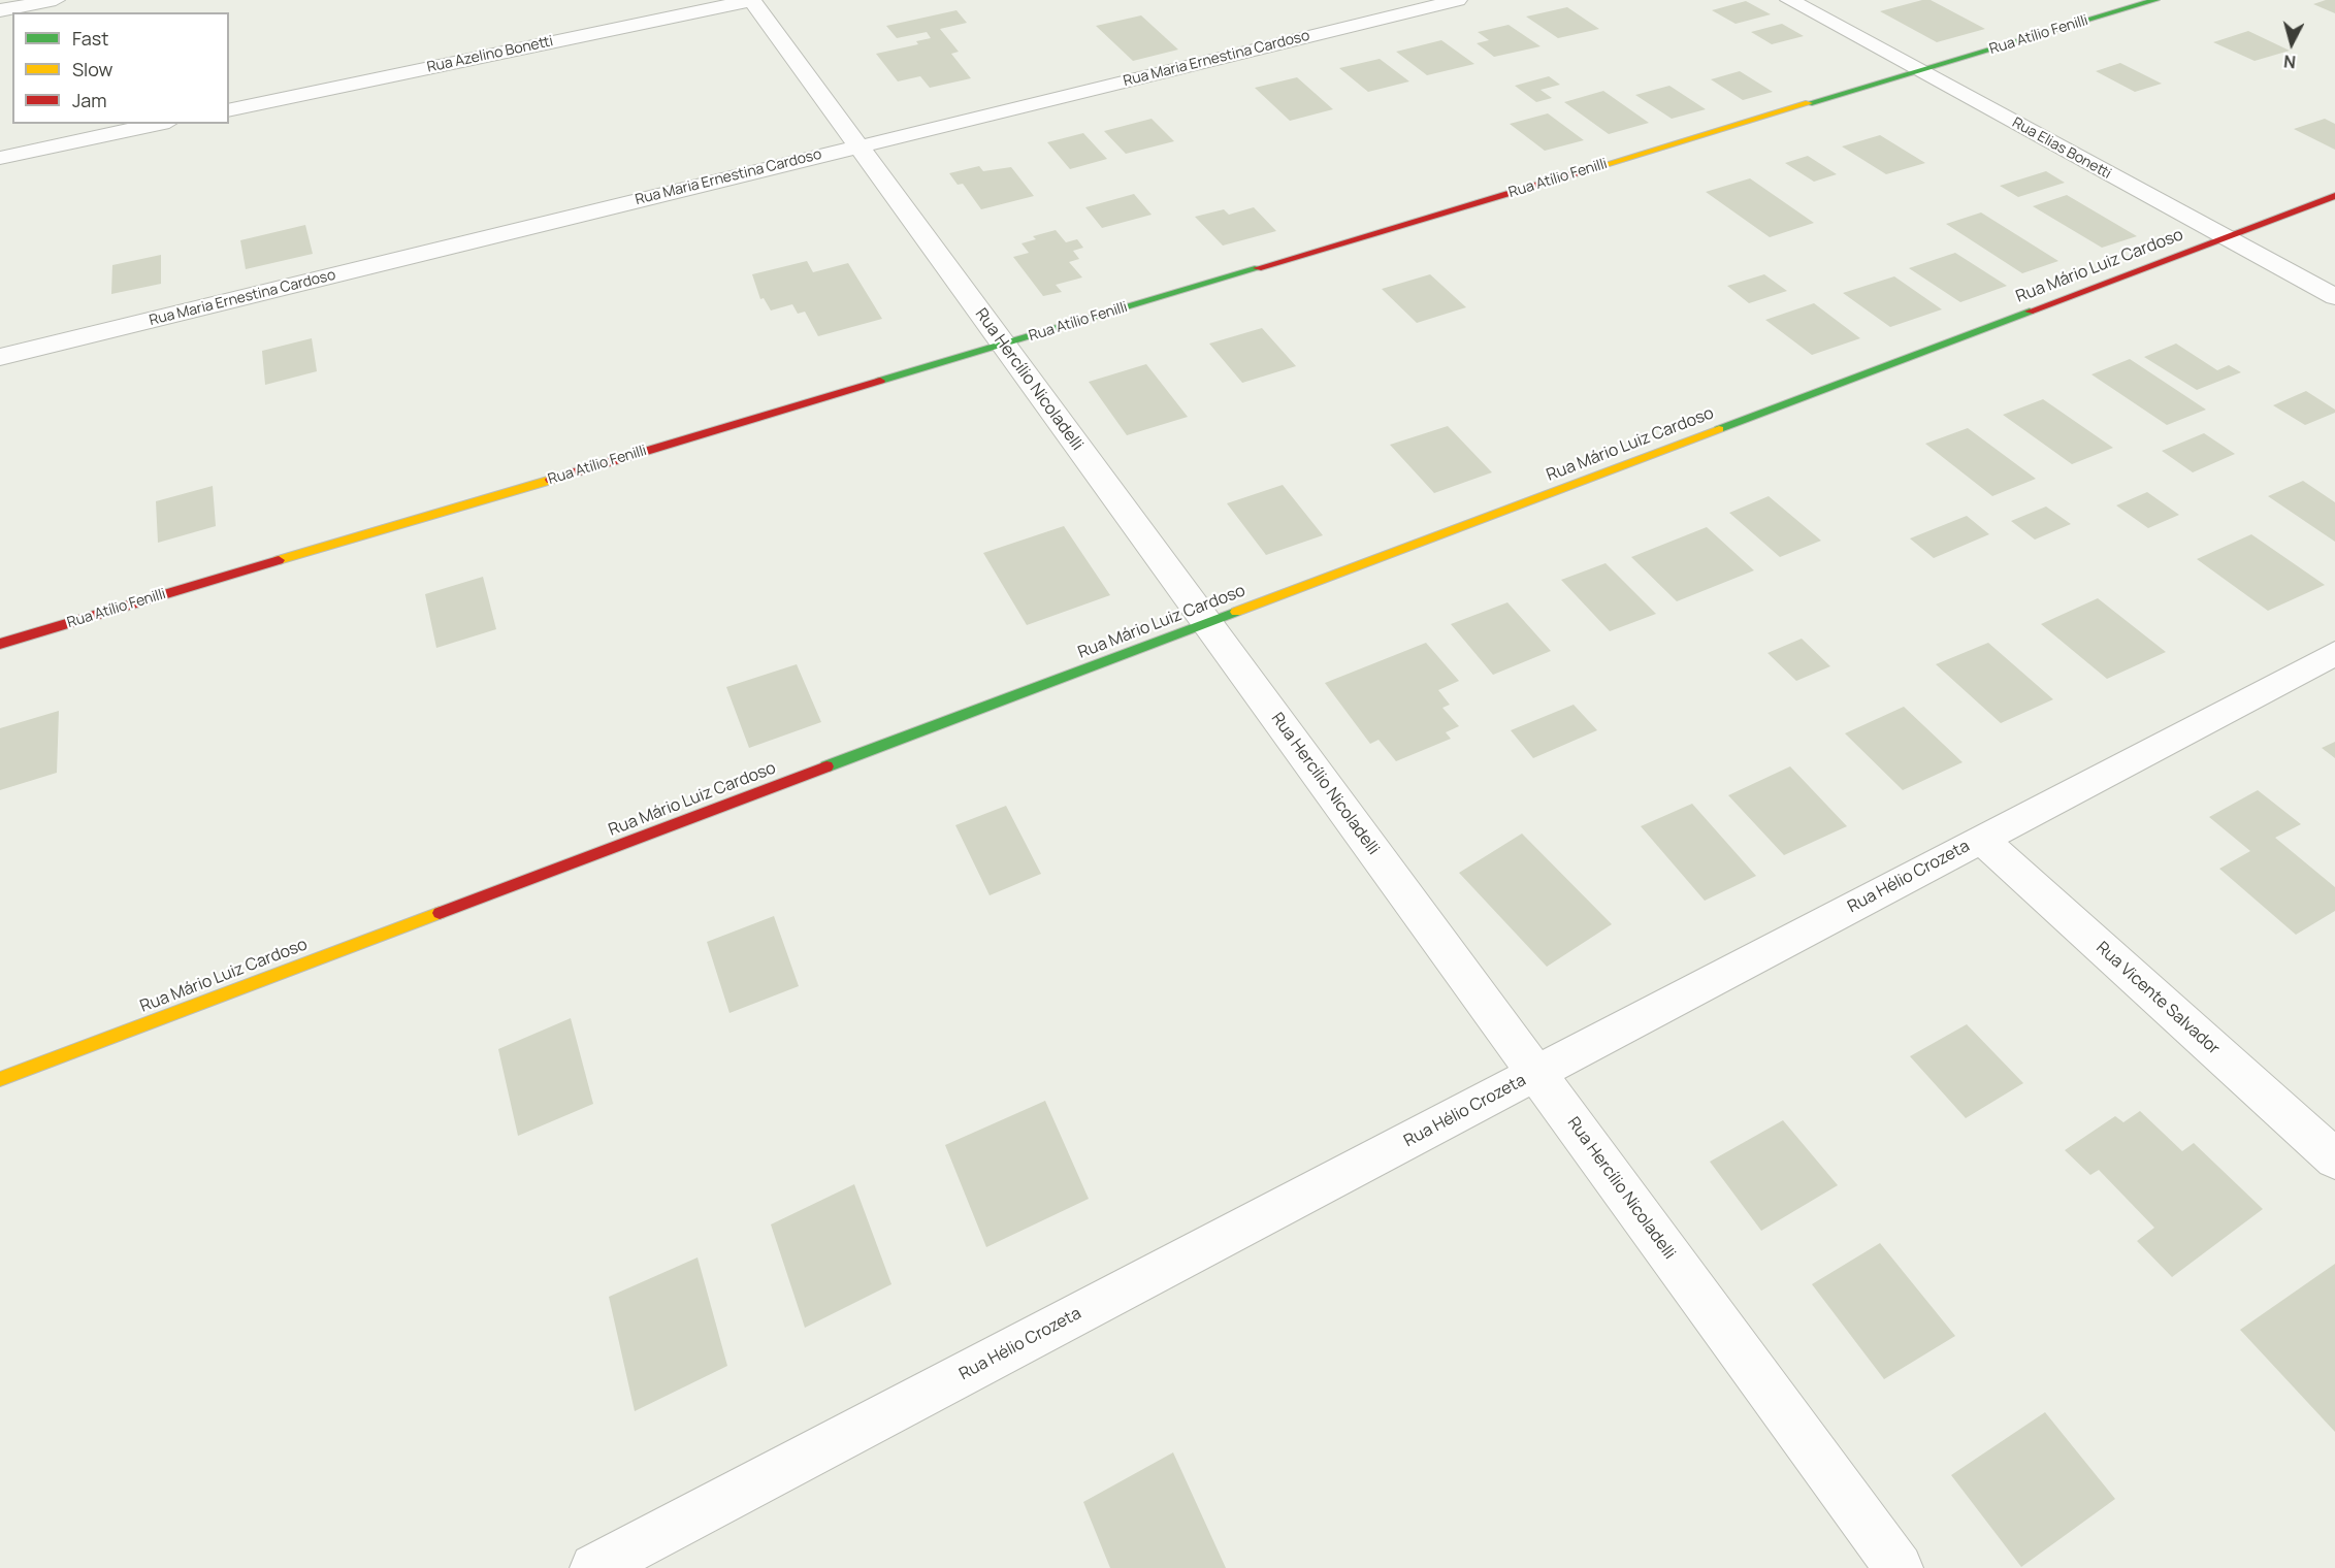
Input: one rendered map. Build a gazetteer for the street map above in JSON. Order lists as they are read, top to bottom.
{
  "streets": {
    "street": [
      "Rua Atílio Fenilli",
      "Rua Azelino Bonetti",
      "Rua Maria Ernestina Cardoso",
      "Rua Elias Bonetti",
      "Rua Mário Luiz Cardoso",
      "Rua Hercílio Nicoladelli",
      "Rua Hélio Crozeta",
      "Rua Vicente Salvador"
    ]
  },
  "crossings": [
    ["Rua Atílio Fenilli", "Rua Elias Bonetti"],
    ["Rua Atílio Fenilli", "Rua Hercílio Nicoladelli"],
    ["Rua Azelino Bonetti", "Rua Hercílio Nicoladelli"],
    ["Rua Maria Ernestina Cardoso", "Rua Hercílio Nicoladelli"],
    ["Rua Elias Bonetti", "Rua Mário Luiz Cardoso"],
    ["Rua Mário Luiz Cardoso", "Rua Hercílio Nicoladelli"],
    ["Rua Hercílio Nicoladelli", "Rua Hélio Crozeta"],
    ["Rua Hélio Crozeta", "Rua Vicente Salvador"]
  ],
  "legend": ["Fast", "Slow", "Jam"],
  "north": "bottom"
}
